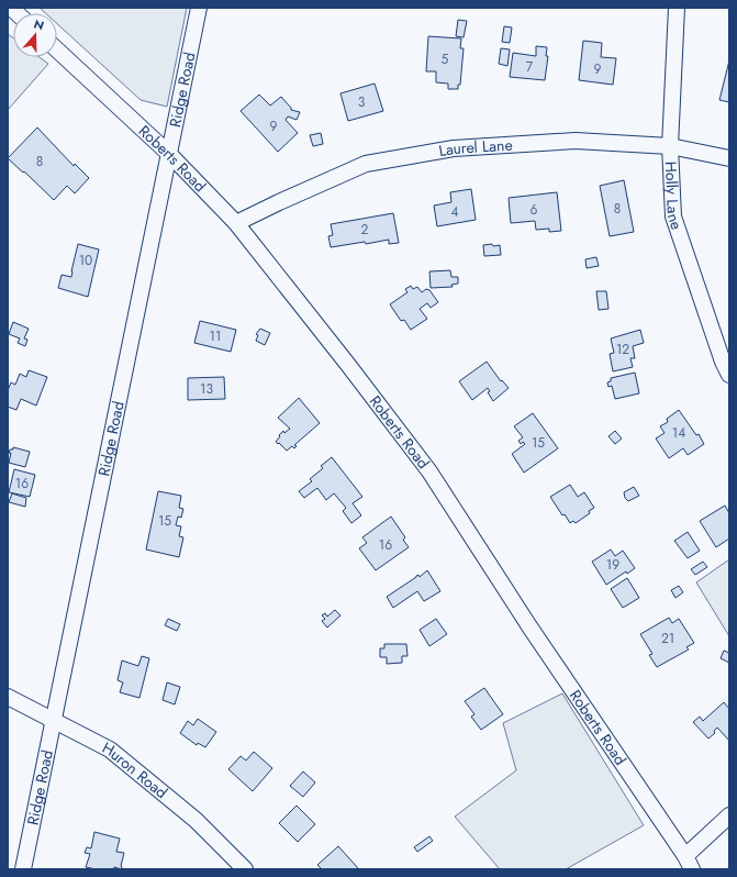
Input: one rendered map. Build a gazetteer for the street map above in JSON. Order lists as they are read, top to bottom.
{
  "streets": {
    "street": [
      "Ridge Road",
      "Laurel Lane",
      "Roberts Road",
      "Holly Lane",
      "Huron Road"
    ]
  },
  "crossings": [
    ["Ridge Road", "Roberts Road"],
    ["Ridge Road", "Huron Road"],
    ["Laurel Lane", "Roberts Road"],
    ["Laurel Lane", "Holly Lane"]
  ],
  "house_numbers": [
    "5",
    "7",
    "9",
    "3",
    "9",
    "8",
    "8",
    "6",
    "4",
    "2",
    "10",
    "11",
    "12",
    "13",
    "14",
    "15",
    "16",
    "15",
    "16",
    "19",
    "21"
  ],
  "north": "top"
}
